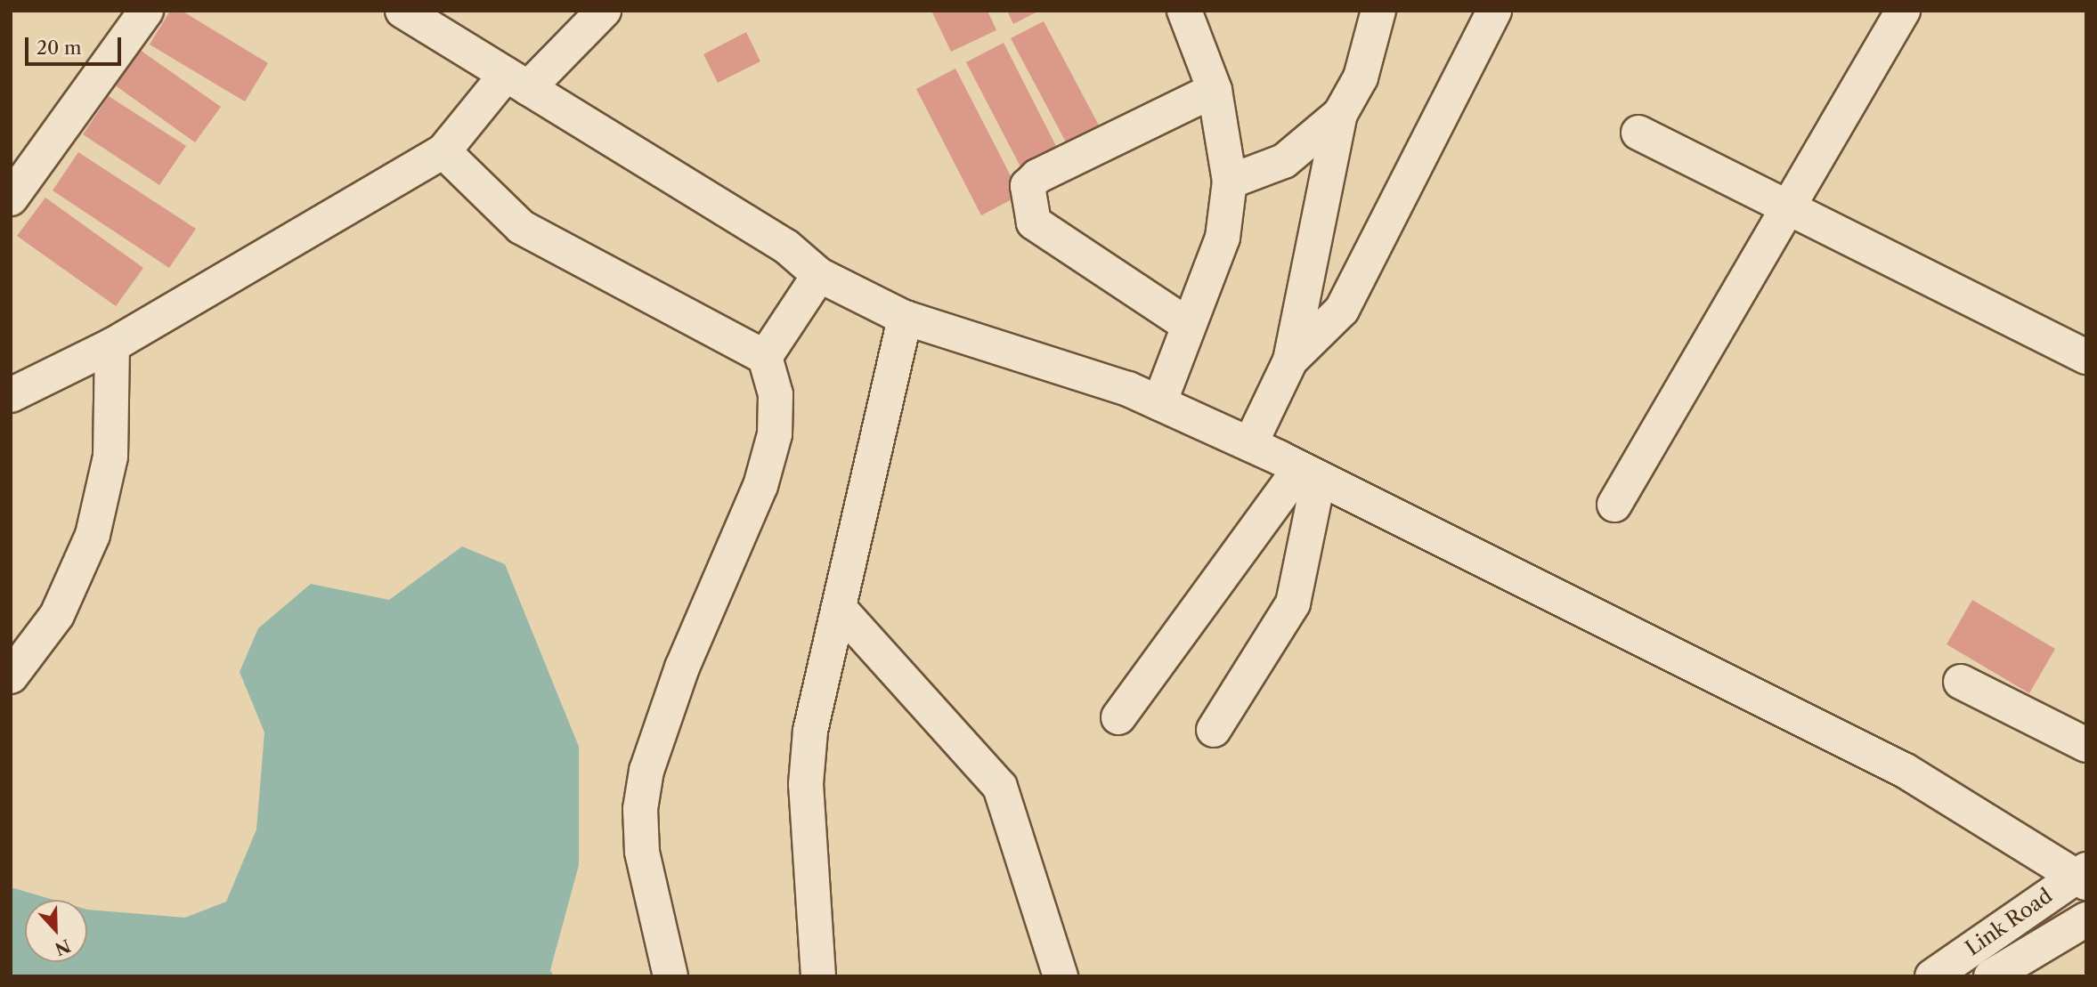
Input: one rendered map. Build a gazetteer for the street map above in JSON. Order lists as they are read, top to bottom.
{
  "streets": {
    "street": ["Link Road"]
  },
  "scale_bar": "20 m",
  "north": "bottom"
}
